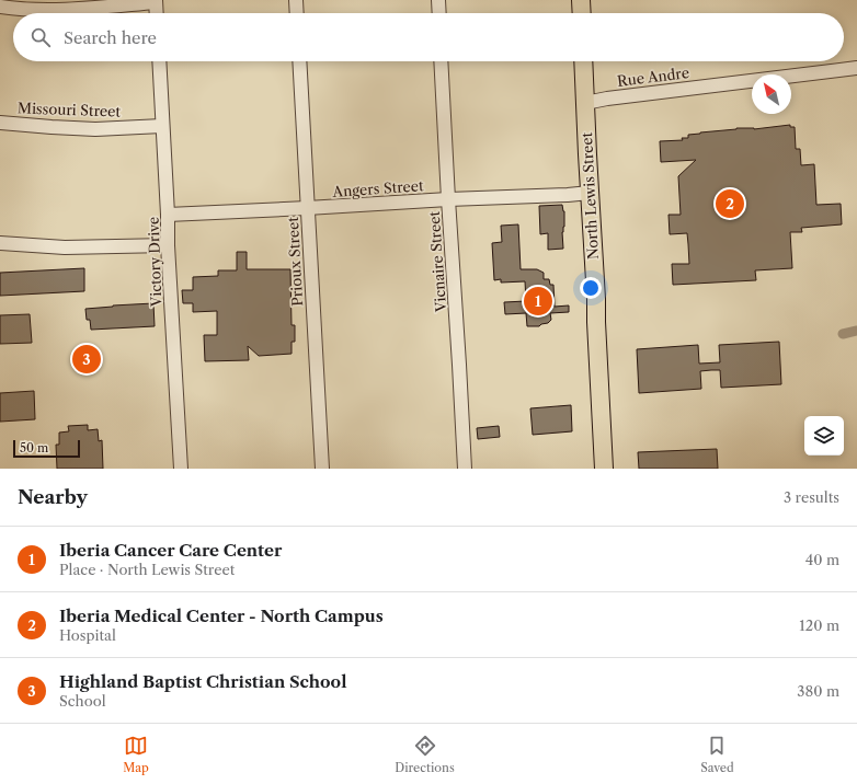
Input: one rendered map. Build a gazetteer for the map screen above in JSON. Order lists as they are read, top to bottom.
{
  "streets": {
    "main road": ["North Lewis Street"],
    "street": [
      "Rue Andre",
      "Missouri Street",
      "Angers Street",
      "Victory Drive",
      "Prioux Street",
      "Vicnaire Street"
    ]
  },
  "crossings": [
    ["Rue Andre", "North Lewis Street"],
    ["Missouri Street", "Victory Drive"],
    ["Angers Street", "North Lewis Street"],
    ["Angers Street", "Victory Drive"],
    ["Angers Street", "Prioux Street"],
    ["Angers Street", "Vicnaire Street"]
  ],
  "scale_bar": "50 m",
  "north": "top left",
  "page": {
    "search": "Search here",
    "pins": ["2", "1", "3"],
    "scale": "50 m",
    "heading": ["Nearby", "3 results"],
    "list": [
      {
        "mark": "1",
        "name": "Iberia Cancer Care Center",
        "note": "Place · North Lewis Street",
        "value": "40 m"
      },
      {
        "mark": "2",
        "name": "Iberia Medical Center - North Campus",
        "note": "Hospital",
        "value": "120 m"
      },
      {
        "mark": "3",
        "name": "Highland Baptist Christian School",
        "note": "School",
        "value": "380 m"
      }
    ],
    "nav": ["Map", "Directions", "Saved"]
  }
}
